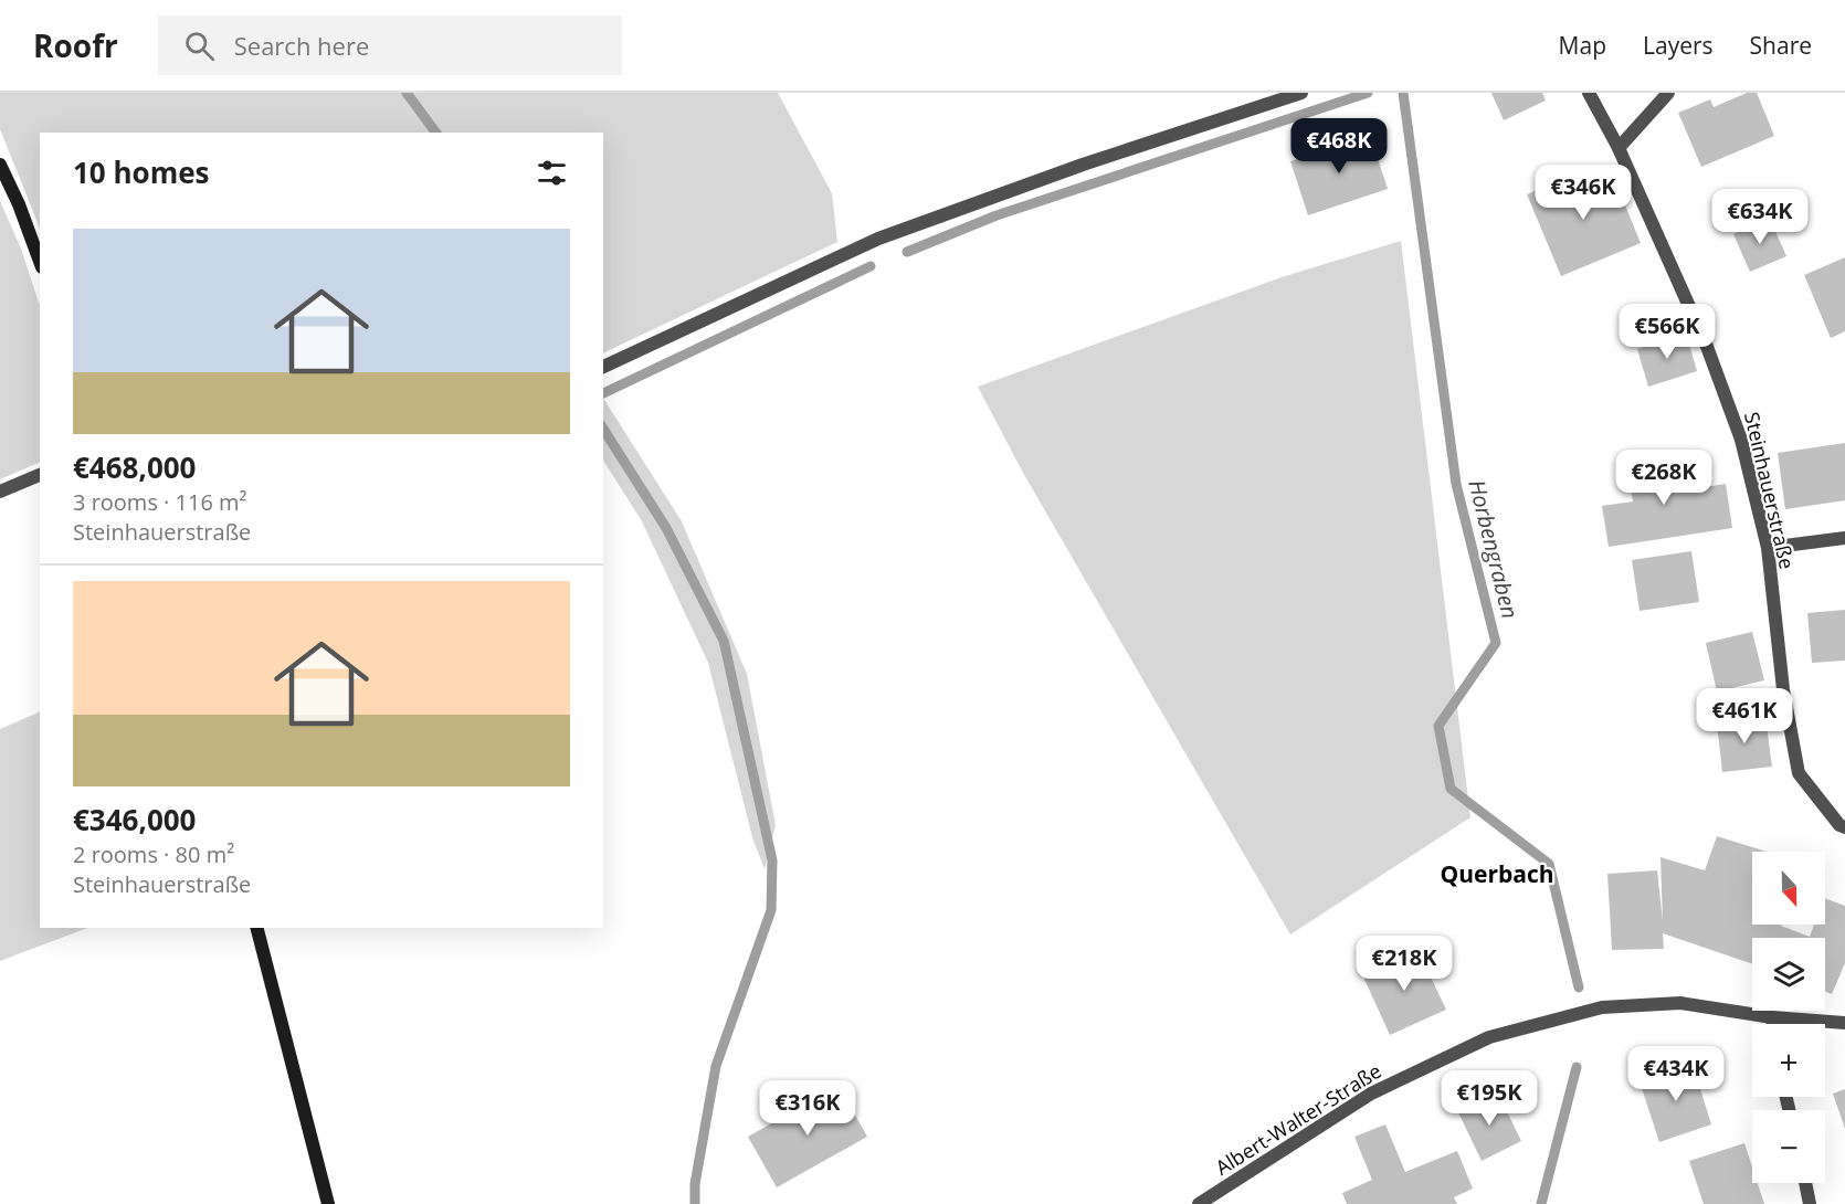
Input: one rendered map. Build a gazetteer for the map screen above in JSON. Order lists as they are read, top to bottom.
{
  "streets": {
    "street": ["Steinhauerstraße", "Albert-Walter-Straße"]
  },
  "districts": ["Querbach"],
  "water": ["Horbengraben"],
  "north": "bottom",
  "page": {
    "header": "Roofr",
    "search": "Search here",
    "nav": ["Map", "Layers", "Share"],
    "price": [
      "€468K",
      "€346K",
      "€634K",
      "€566K",
      "€268K",
      "€461K",
      "€218K",
      "€434K",
      "€195K",
      "€316K"
    ],
    "heading": "10 homes",
    "list": [
      {
        "name": "€468,000",
        "note": "3 rooms · 116 m² · Steinhauerstraße"
      },
      {
        "name": "€346,000",
        "note": "2 rooms · 80 m² · Steinhauerstraße"
      }
    ],
    "map_buttons": ["+", "−"]
  }
}
